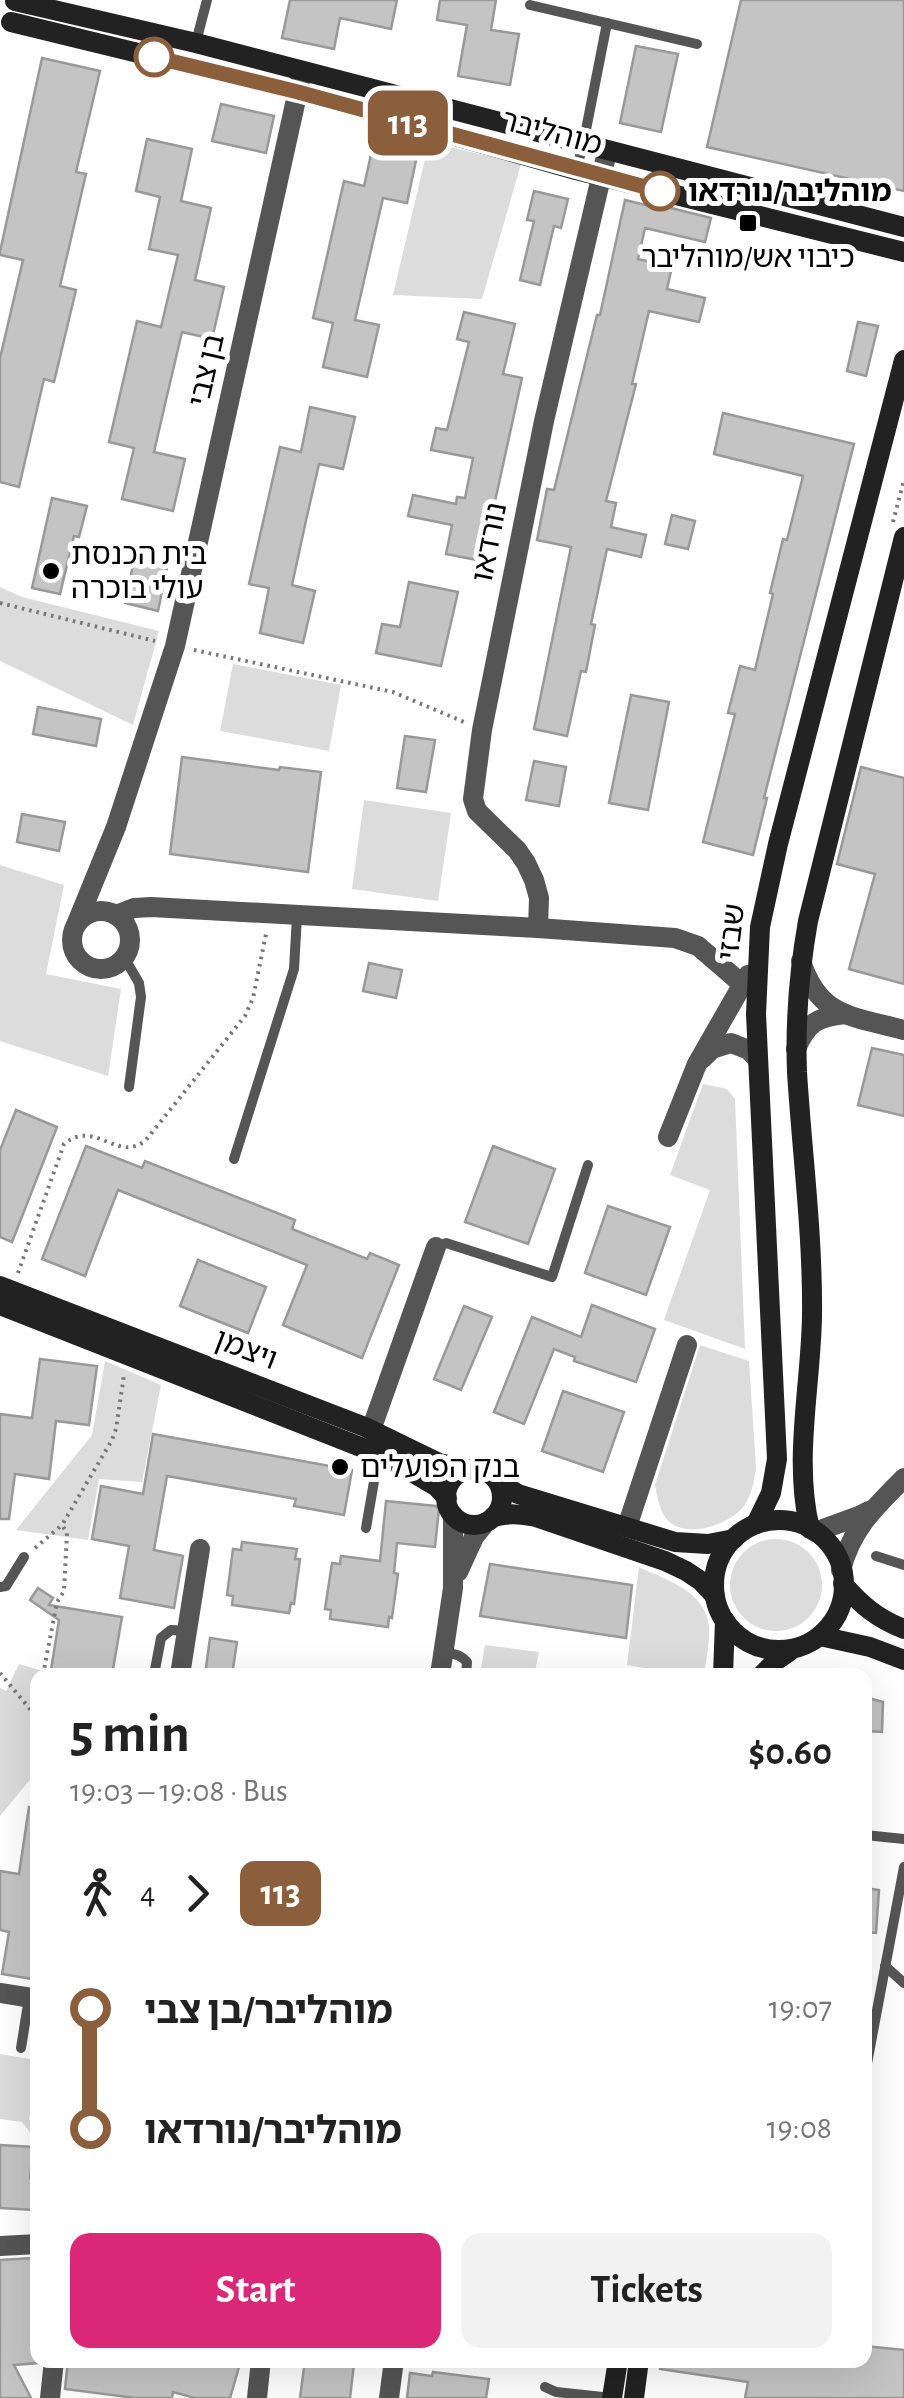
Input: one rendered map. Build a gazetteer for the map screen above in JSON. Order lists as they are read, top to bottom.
{
  "streets": {
    "street": [
      "מוהליבר",
      "בן צבי",
      "נורדאו",
      "שבזי",
      "ויצמן"
    ]
  },
  "crossings": [
    ["מוהליבר", "בן צבי"],
    ["מוהליבר", "נורדאו"]
  ],
  "places": {
    "other": ["מוהליבר/נורדאו", "בית הכנסת עולי בוכרה", "בנק הפועלים"],
    "transit": ["כיבוי אש/מוהליבר"]
  },
  "lines": ["bus line 113"],
  "page": {
    "on_map": "113",
    "heading": ["5 min", "19:03 – 19:08 · Bus", "$0.60"],
    "legs": ["4", "113"],
    "list": [
      {
        "name": "מוהליבר/בן צבי",
        "value": "19:07"
      },
      {
        "name": "מוהליבר/נורדאו",
        "value": "19:08"
      }
    ],
    "buttons": ["Start", "Tickets"]
  }
}
